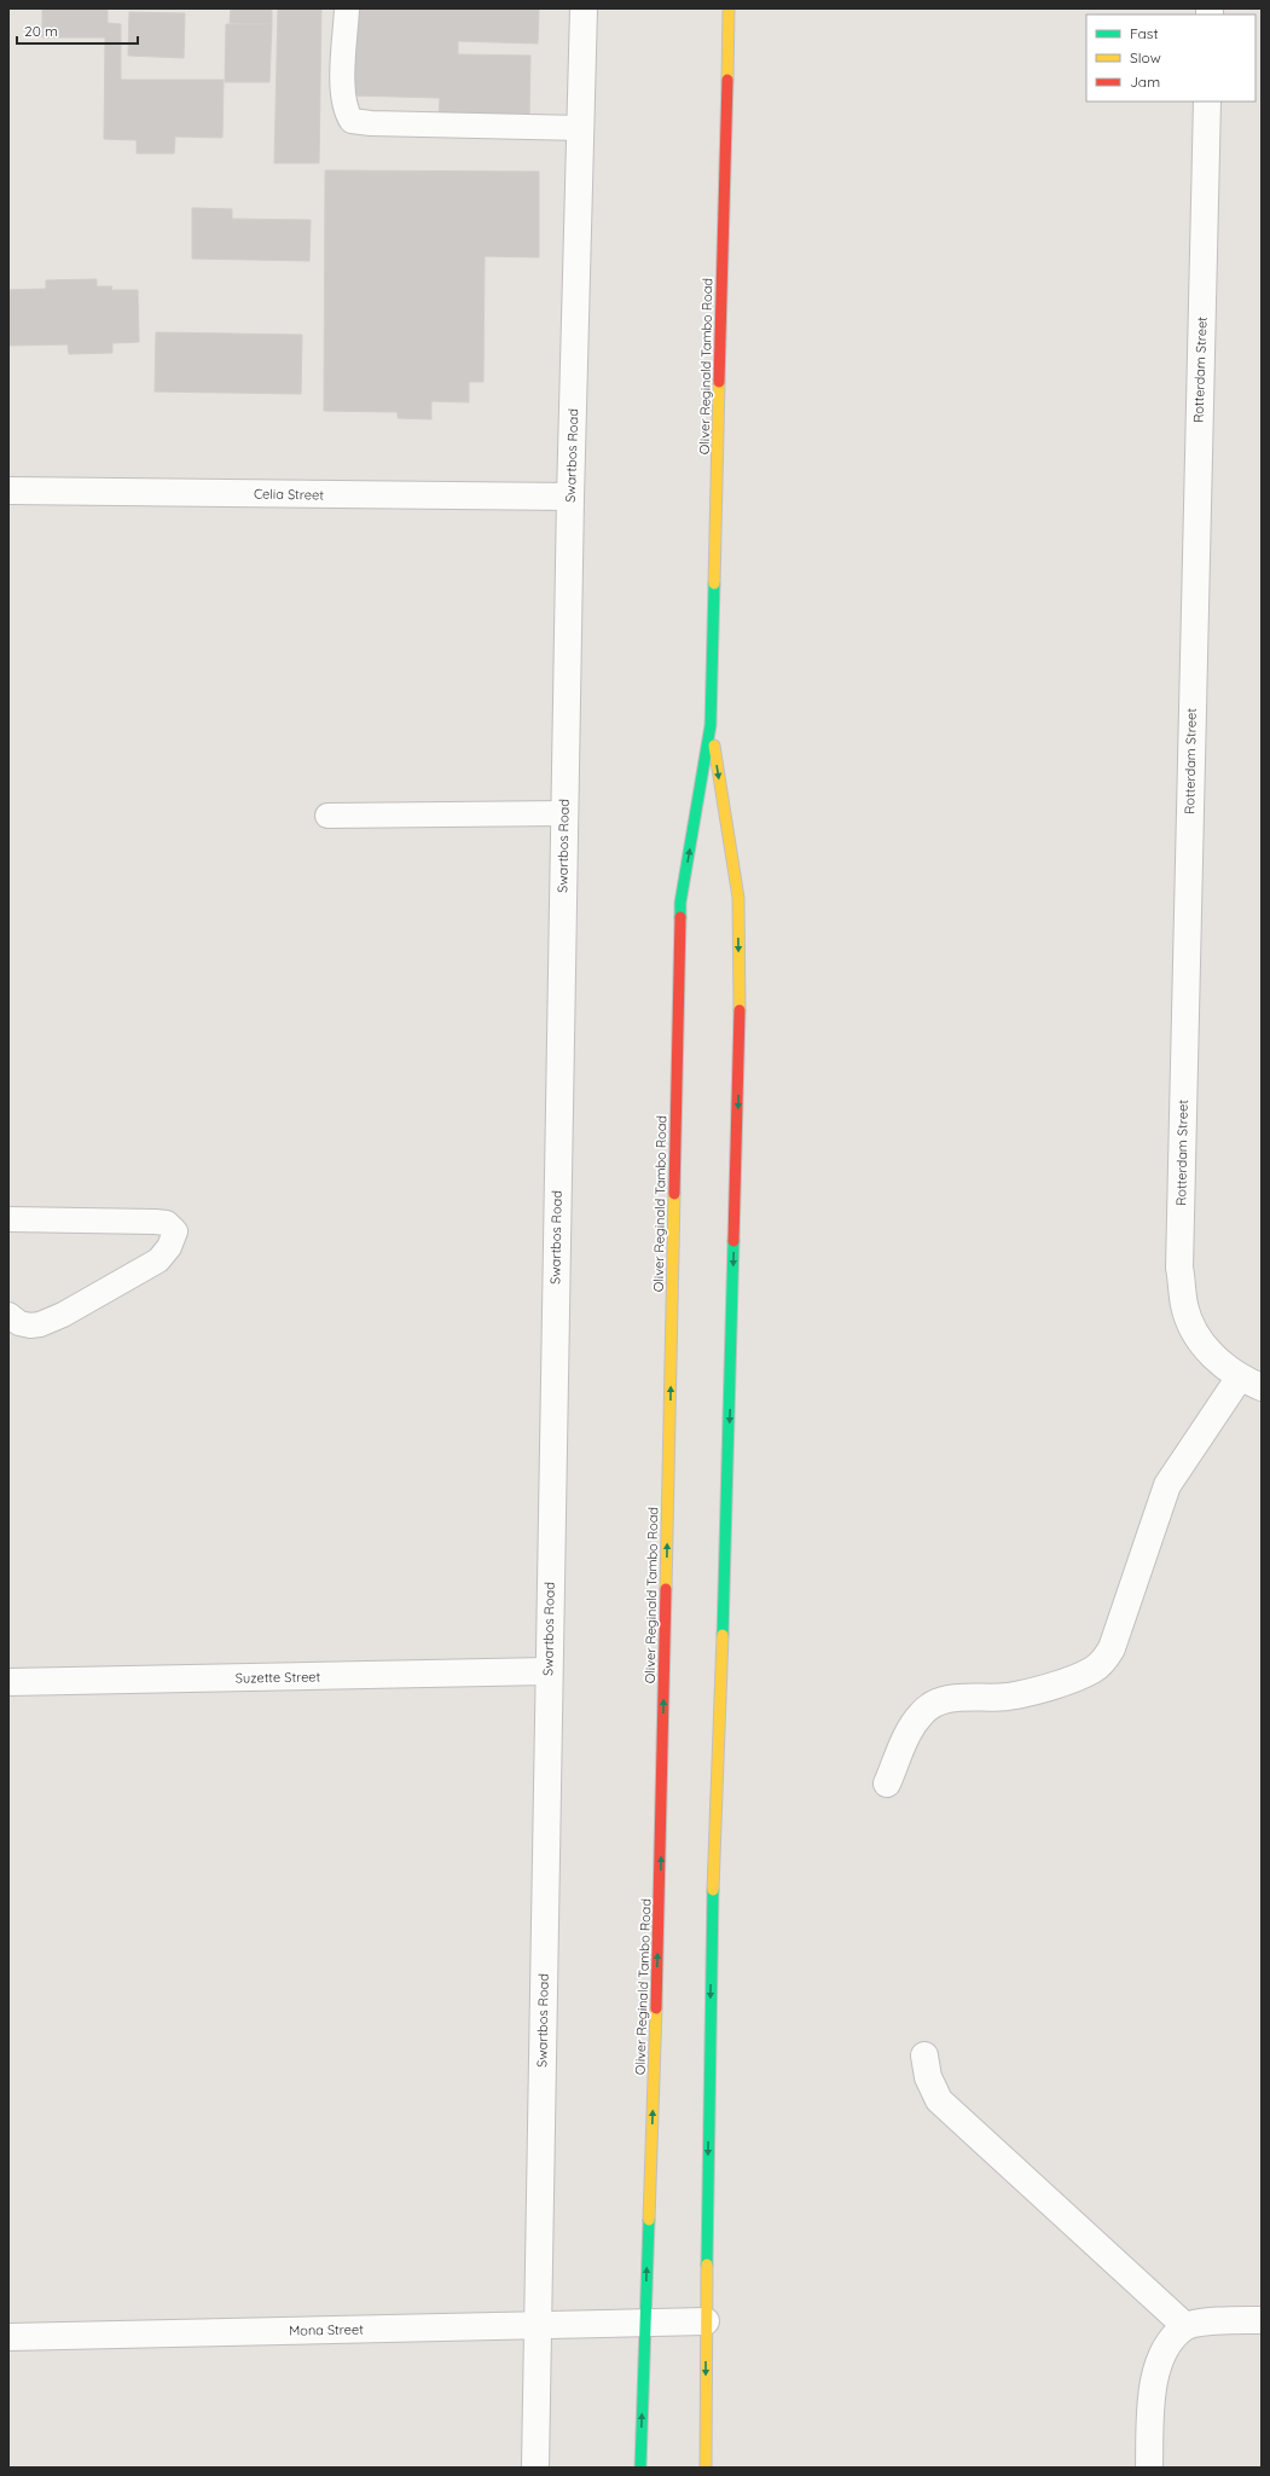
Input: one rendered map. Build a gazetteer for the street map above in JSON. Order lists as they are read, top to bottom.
{
  "streets": {
    "main road": ["Oliver Reginald Tambo Road"],
    "street": [
      "Rotterdam Street",
      "Swartbos Road",
      "Celia Street",
      "Suzette Street",
      "Mona Street"
    ]
  },
  "crossings": [
    ["Oliver Reginald Tambo Road", "Mona Street"],
    ["Swartbos Road", "Celia Street"],
    ["Swartbos Road", "Suzette Street"],
    ["Swartbos Road", "Mona Street"]
  ],
  "legend": ["Fast", "Slow", "Jam"],
  "scale_bar": "20 m"
}
